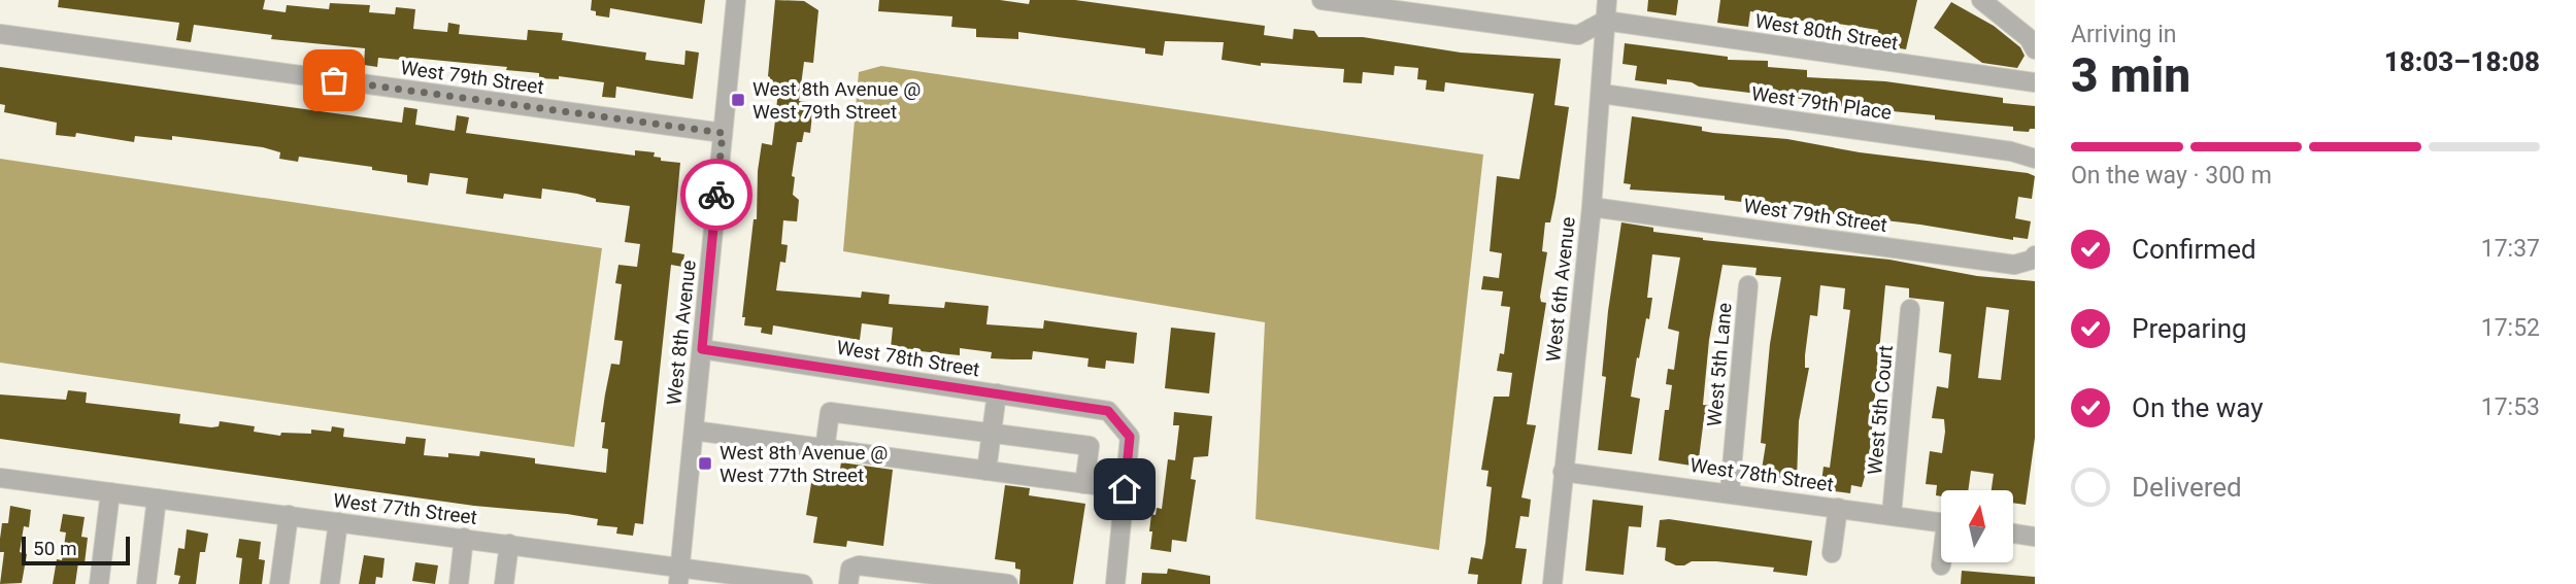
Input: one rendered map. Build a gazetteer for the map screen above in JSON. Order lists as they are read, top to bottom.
{
  "streets": {
    "street": [
      "West 80th Street",
      "West 79th Street",
      "West 79th Place",
      "West 6th Avenue",
      "West 8th Avenue",
      "West 78th Street",
      "West 5th Lane",
      "West 5th Court",
      "West 77th Street"
    ]
  },
  "crossings": [
    ["West 80th Street", "West 6th Avenue"],
    ["West 79th Street", "West 6th Avenue"],
    ["West 79th Street", "West 8th Avenue"],
    ["West 79th Place", "West 6th Avenue"],
    ["West 6th Avenue", "West 78th Street"],
    ["West 8th Avenue", "West 78th Street"],
    ["West 8th Avenue", "West 77th Street"],
    ["West 78th Street", "West 5th Lane"],
    ["West 78th Street", "West 5th Court"]
  ],
  "places": {
    "transit": ["West 8th Avenue @ West 79th Street", "West 8th Avenue @ West 77th Street"]
  },
  "scale_bar": "50 m",
  "north": "top",
  "page": {
    "heading": ["3 min", "Arriving in", "18:03–18:08"],
    "bar": "On the way · 300 m",
    "list": [
      ["Confirmed", "17:37"],
      ["Preparing", "17:52"],
      ["On the way", "17:53"],
      "Delivered"
    ],
    "scale": "50 m"
  }
}
